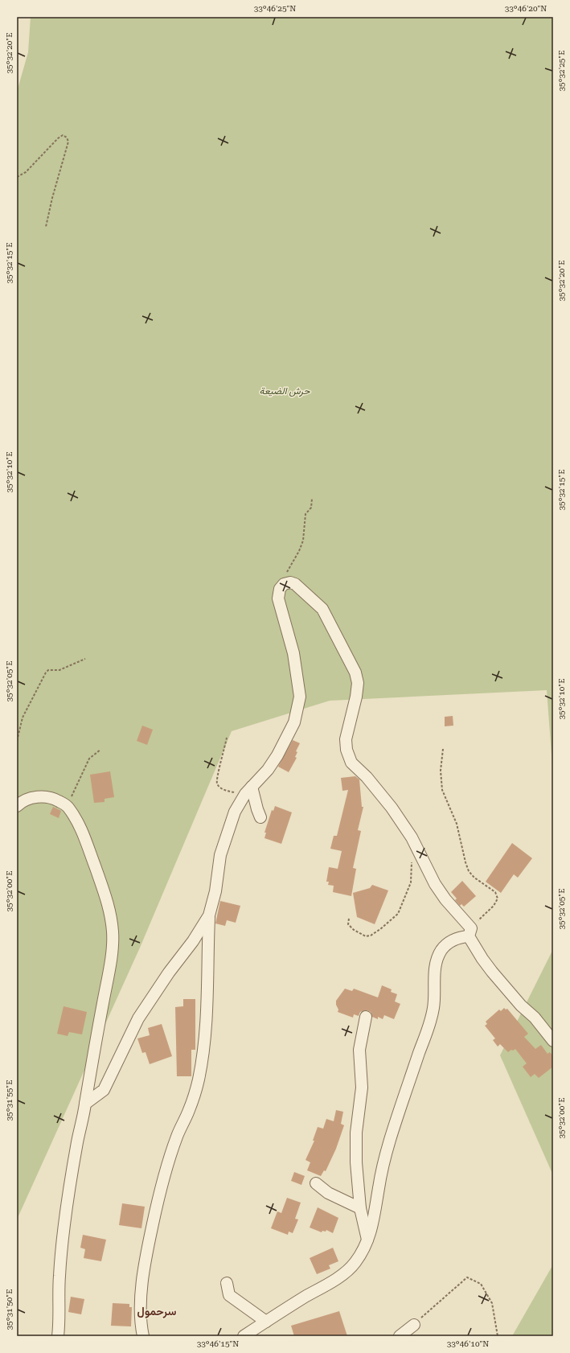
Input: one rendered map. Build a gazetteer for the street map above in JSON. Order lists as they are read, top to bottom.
{
  "districts": ["سرحمول"],
  "parks": ["حرش الضيعة"],
  "coordinates": [
    "33°46'25\"N",
    "33°46'20\"N",
    "35°32'20\"E",
    "35°32'25\"E",
    "35°32'15\"E",
    "35°32'10\"E",
    "35°32'05\"E",
    "35°32'00\"E",
    "35°31'55\"E",
    "35°31'50\"E",
    "33°46'15\"N",
    "33°46'10\"N"
  ]
}
